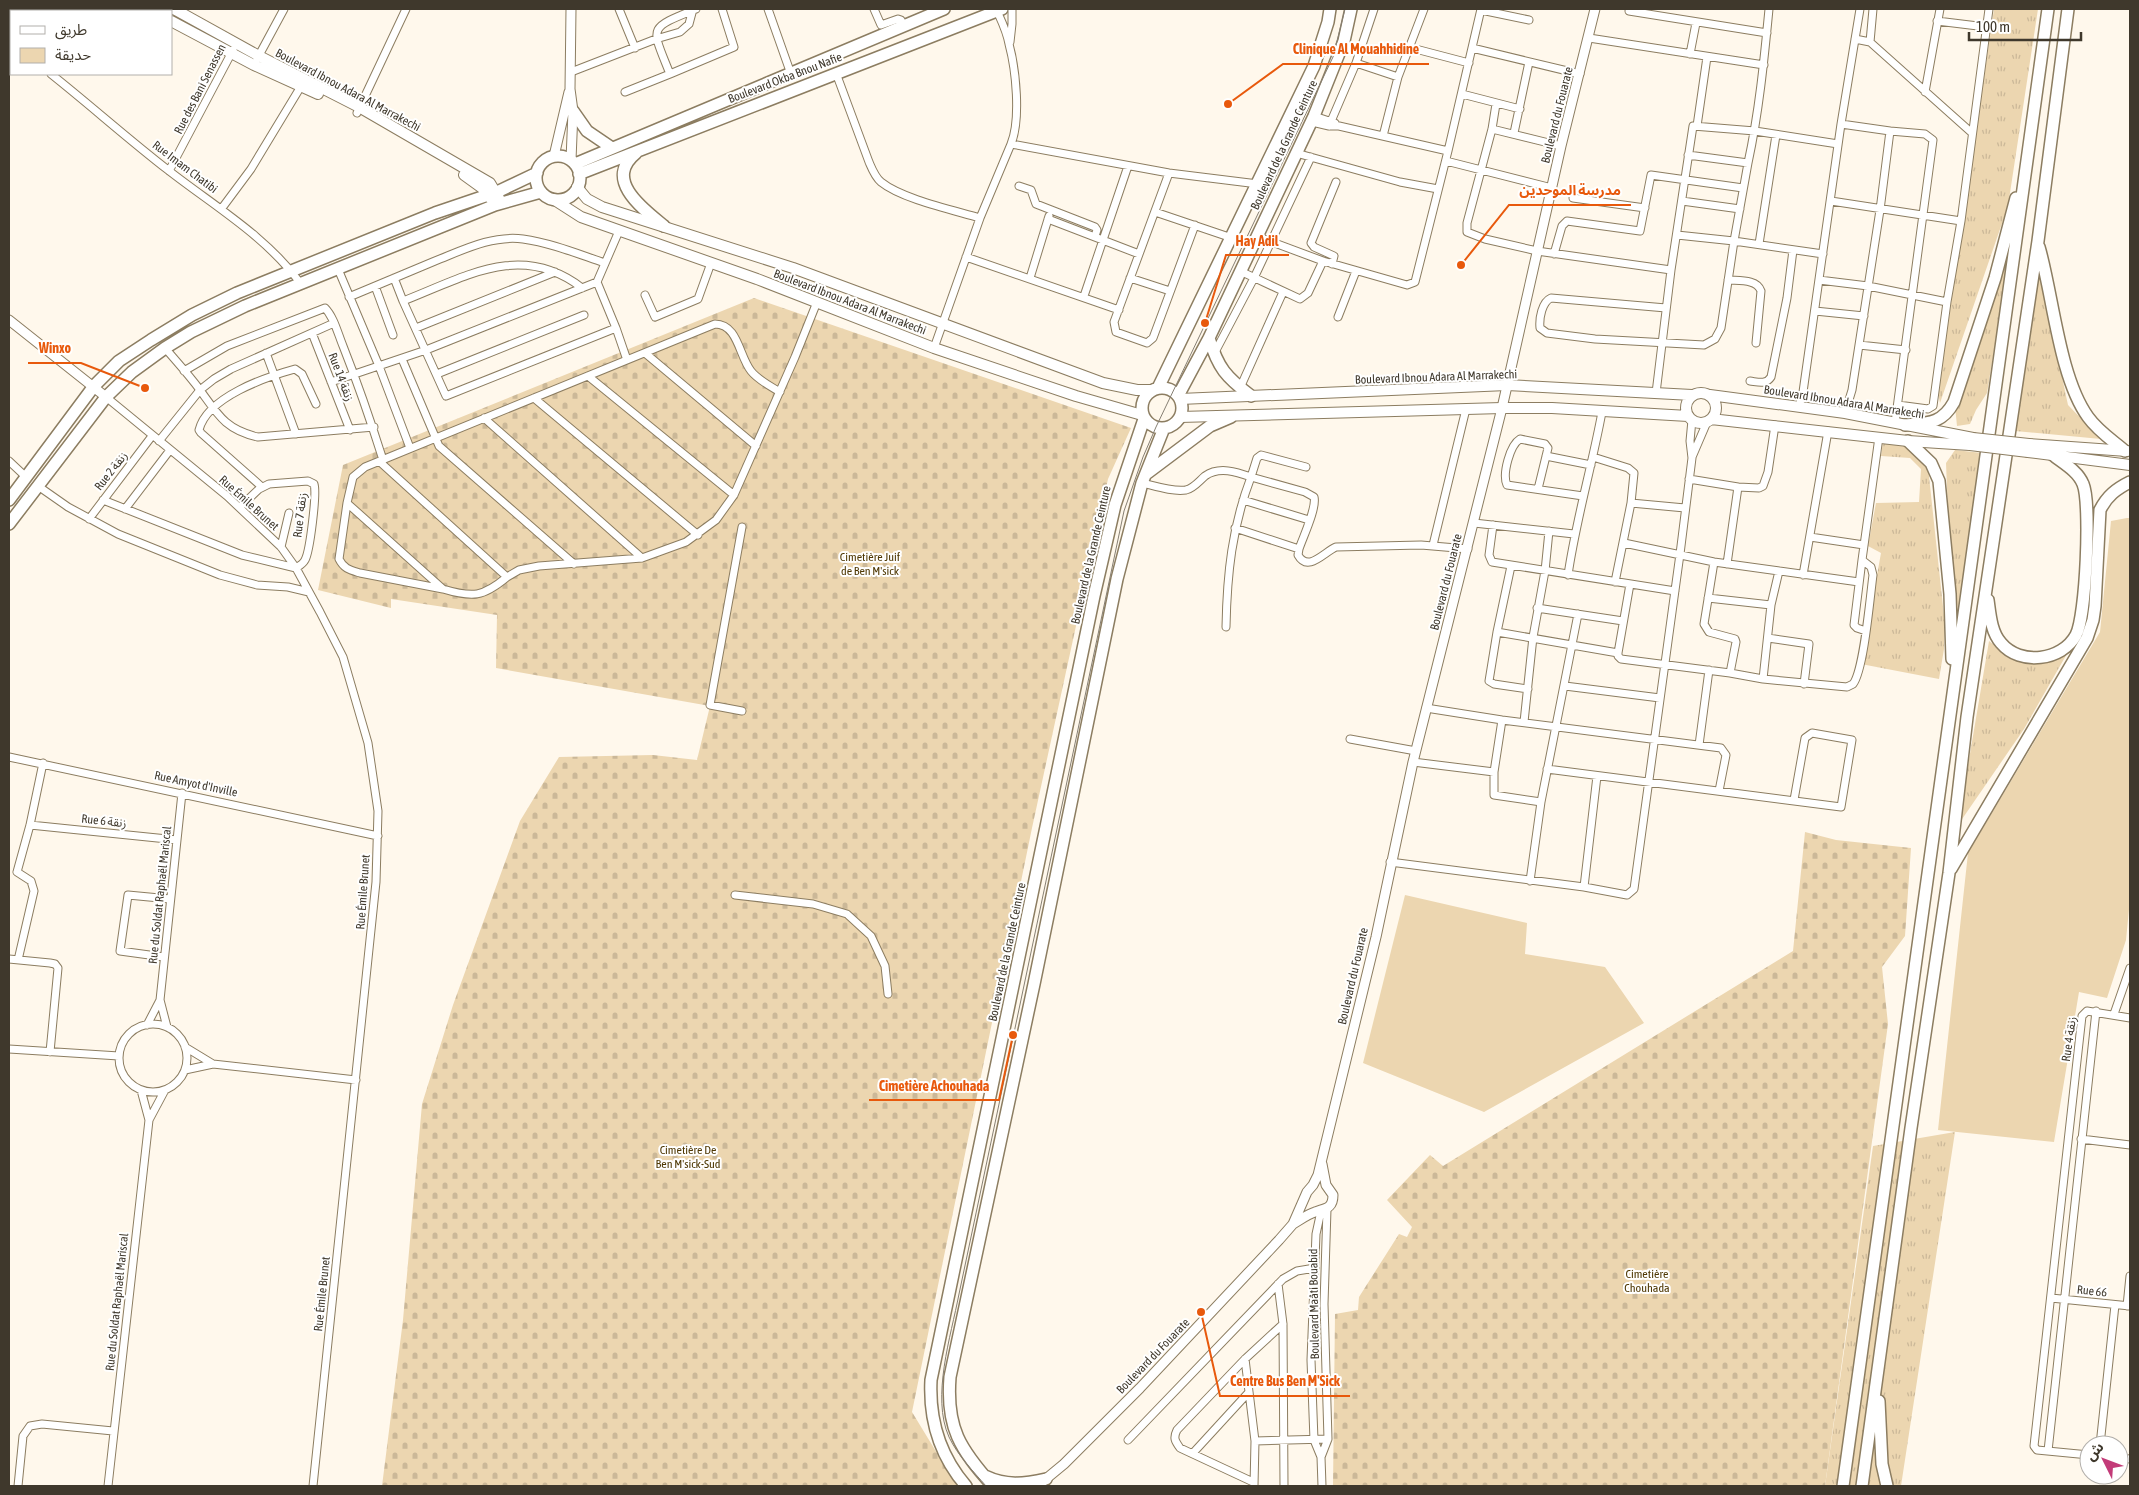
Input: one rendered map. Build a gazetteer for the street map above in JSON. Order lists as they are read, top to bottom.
{
  "streets": {
    "main road": ["Boulevard Okba Bnou Nafie", "Boulevard Ibnou Adara Al Marrakechi", "Boulevard de la Grande Ceinture"],
    "street": [
      "Rue des Bani Senassen",
      "Boulevard du Fouarate",
      "Rue Imam Chatibi",
      "Rue 14 زنقة",
      "Rue 2 زنقة",
      "Rue Émile Brunet",
      "Rue 7 زنقة",
      "Rue Amyot d'Inville",
      "Rue 6 زنقة",
      "Rue du Soldat Raphaël Mariscal",
      "Rue 4 زنقة",
      "Rue 66",
      "Boulevard Maâti Bouabid"
    ]
  },
  "crossings": [
    ["Boulevard Okba Bnou Nafie", "Boulevard Ibnou Adara Al Marrakechi"],
    ["Rue des Bani Senassen", "Boulevard Ibnou Adara Al Marrakechi"],
    ["Rue des Bani Senassen", "Rue Imam Chatibi"],
    ["Boulevard Ibnou Adara Al Marrakechi", "Boulevard du Fouarate"],
    ["Boulevard Ibnou Adara Al Marrakechi", "Boulevard de la Grande Ceinture"],
    ["Boulevard du Fouarate", "Boulevard Maâti Bouabid"],
    ["Rue 2 زنقة", "Rue Émile Brunet"],
    ["Rue Émile Brunet", "Rue 7 زنقة"],
    ["Rue Émile Brunet", "Rue Amyot d'Inville"],
    ["Rue Amyot d'Inville", "Rue du Soldat Raphaël Mariscal"],
    ["Rue 6 زنقة", "Rue du Soldat Raphaël Mariscal"],
    ["Rue 4 زنقة", "Rue 66"]
  ],
  "parks": ["Cimetière Juif de Ben M'sick", "Cimetière De Ben M'sick-Sud", "Cimetière Chouhada"],
  "places": [
    "Clinique Al Mouahhidine",
    "مدرسة الموحدين",
    "Hay Adil",
    "Winxo",
    "Cimetière Achouhada",
    "Centre Bus Ben M'Sick"
  ],
  "legend": ["طريق", "حديقة"],
  "scale_bar": "100 m",
  "north": "top left"
}
